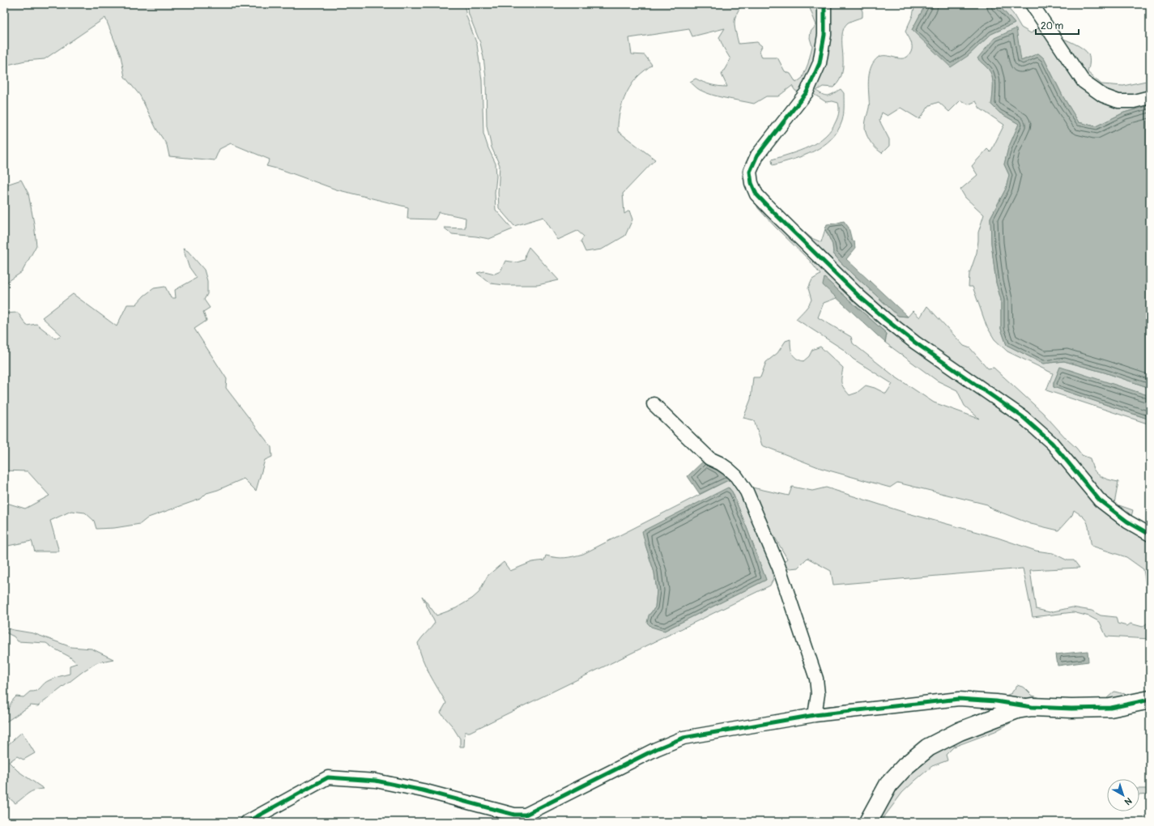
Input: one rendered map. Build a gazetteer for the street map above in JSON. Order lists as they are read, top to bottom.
{
  "scale_bar": "20 m",
  "north": "bottom right"
}
